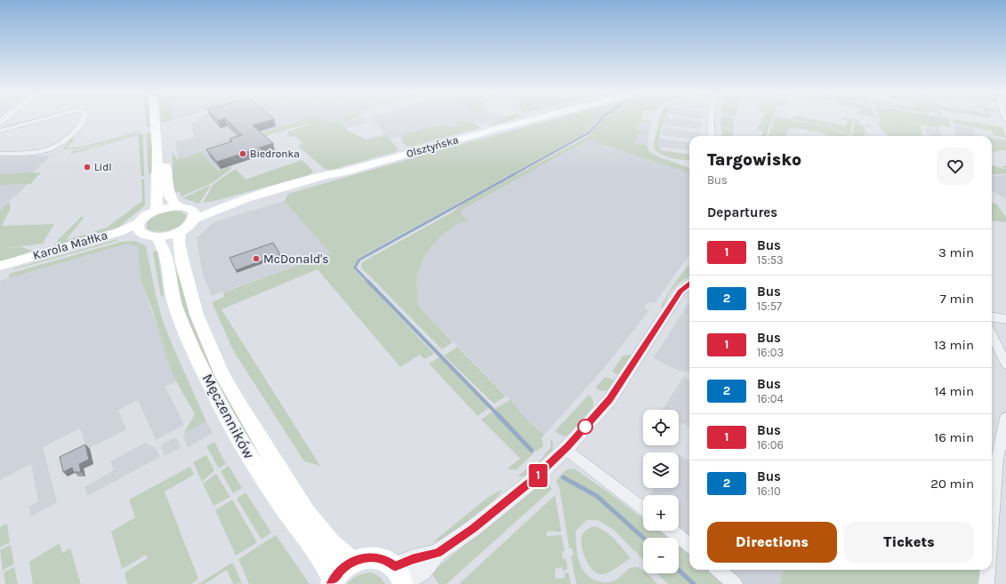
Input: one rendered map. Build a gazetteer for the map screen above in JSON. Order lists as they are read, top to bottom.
{
  "streets": {
    "main road": ["Olsztyńska", "Karola Małłka", "Męczenników"]
  },
  "crossings": [
    ["Karola Małłka", "Męczenników"]
  ],
  "places": ["Biedronka", "Lidl", "McDonald's"],
  "lines": ["bus line 1"],
  "page": {
    "on_map": "1",
    "heading": [
      ["Targowisko", "Bus"],
      "Departures"
    ],
    "list": [
      {
        "mark": "1",
        "name": "Bus",
        "note": "15:53",
        "value": "3 min"
      },
      {
        "mark": "2",
        "name": "Bus",
        "note": "15:57",
        "value": "7 min"
      },
      {
        "mark": "1",
        "name": "Bus",
        "note": "16:03",
        "value": "13 min"
      },
      {
        "mark": "2",
        "name": "Bus",
        "note": "16:04",
        "value": "14 min"
      },
      {
        "mark": "1",
        "name": "Bus",
        "note": "16:06",
        "value": "16 min"
      },
      {
        "mark": "2",
        "name": "Bus",
        "note": "16:10",
        "value": "20 min"
      }
    ],
    "map_buttons": ["+", "−"],
    "buttons": ["Directions", "Tickets"]
  }
}
